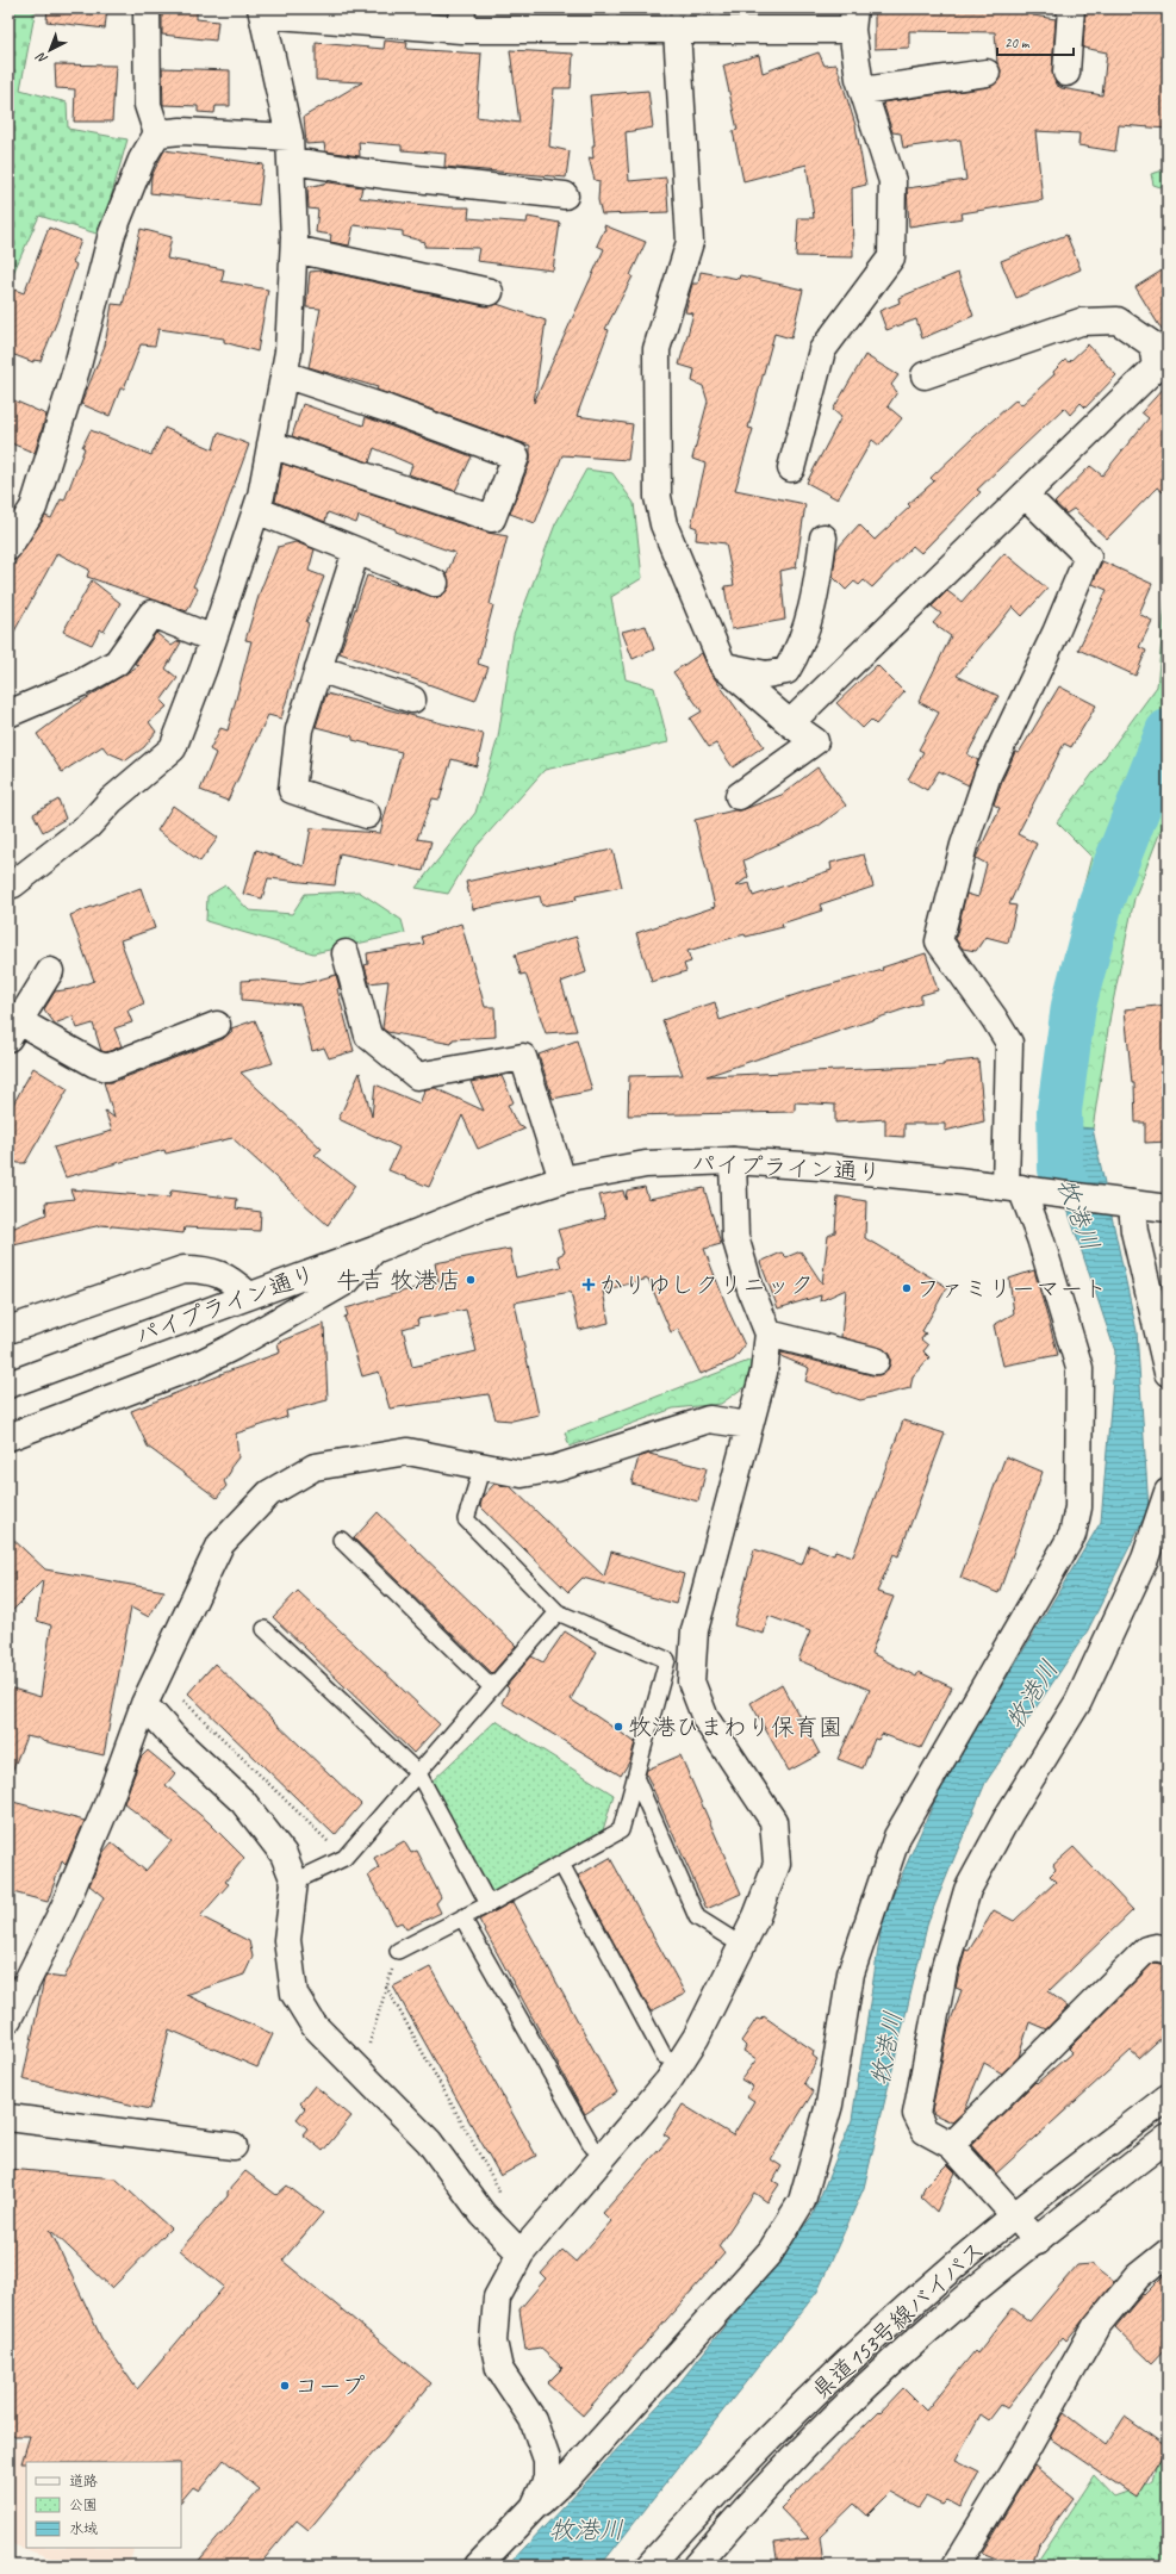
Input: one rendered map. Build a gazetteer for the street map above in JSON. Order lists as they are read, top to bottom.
{
  "streets": {
    "street": ["パイプライン通り", "県道153号線バイパス"]
  },
  "water": ["牧港川"],
  "places": {
    "other": [
      "牛吉 牧港店",
      "ファミリーマート",
      "牧港ひまわり保育園",
      "コープ"
    ],
    "health": ["かりゆしクリニック"]
  },
  "legend": ["道路", "公園", "水域"],
  "scale_bar": "20 m",
  "north": "bottom left"
}
